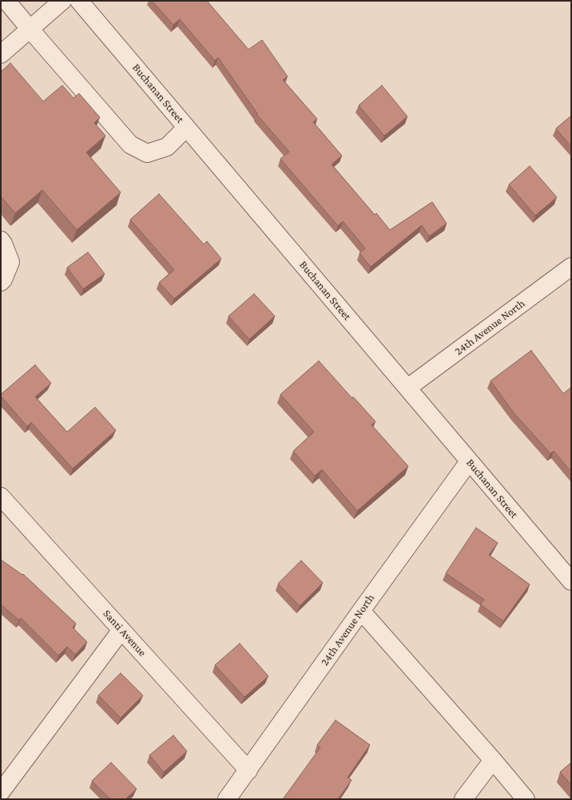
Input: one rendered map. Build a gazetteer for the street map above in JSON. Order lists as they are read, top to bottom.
{
  "streets": {
    "street": ["Buchanan Street", "24th Avenue North", "Santi Avenue"]
  },
  "crossings": [
    ["Buchanan Street", "24th Avenue North"],
    ["24th Avenue North", "Santi Avenue"]
  ]
}
